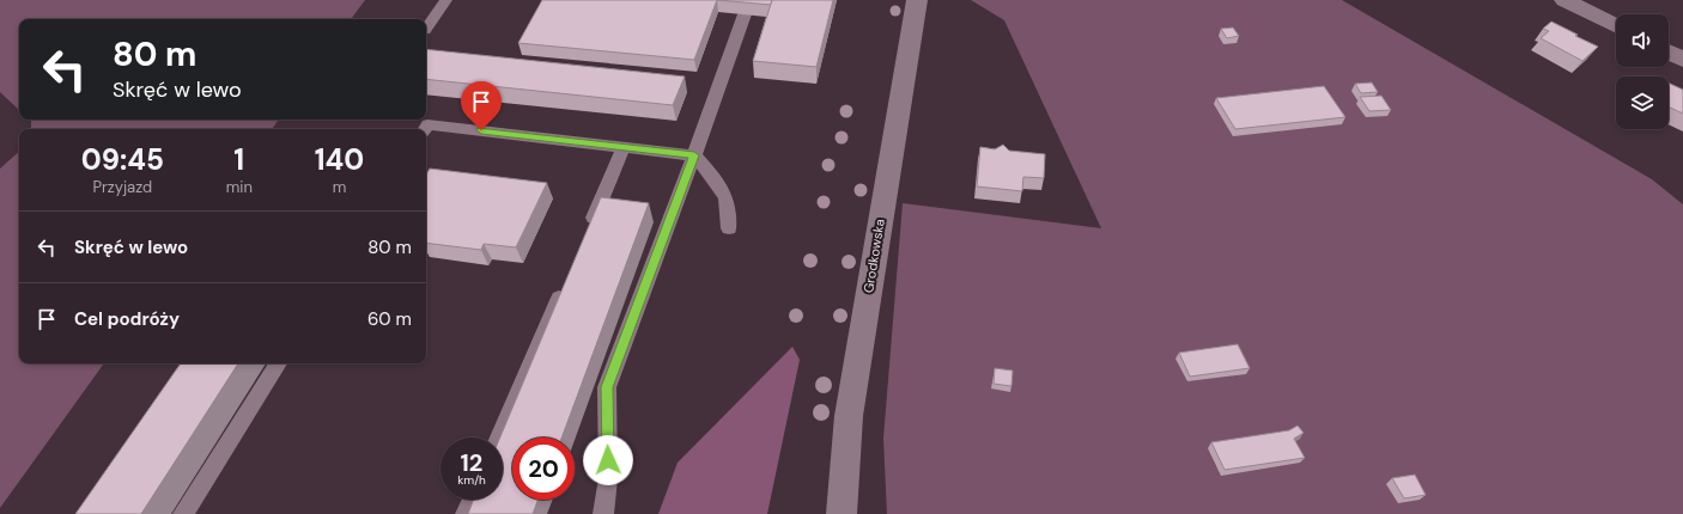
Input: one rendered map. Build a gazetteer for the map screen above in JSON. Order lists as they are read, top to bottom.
{
  "streets": {
    "main road": ["Grodkowska"]
  },
  "page": {
    "turn": ["80 m", "Skręć w lewo"],
    "eta": [
      "09:45",
      "Przyjazd",
      "1",
      "min",
      "140",
      "m"
    ],
    "list": [
      {
        "name": "Skręć w lewo",
        "value": "80 m"
      },
      {
        "name": "Cel podróży",
        "value": "60 m"
      }
    ],
    "speed": "12 km/h",
    "limit": "20"
  }
}
